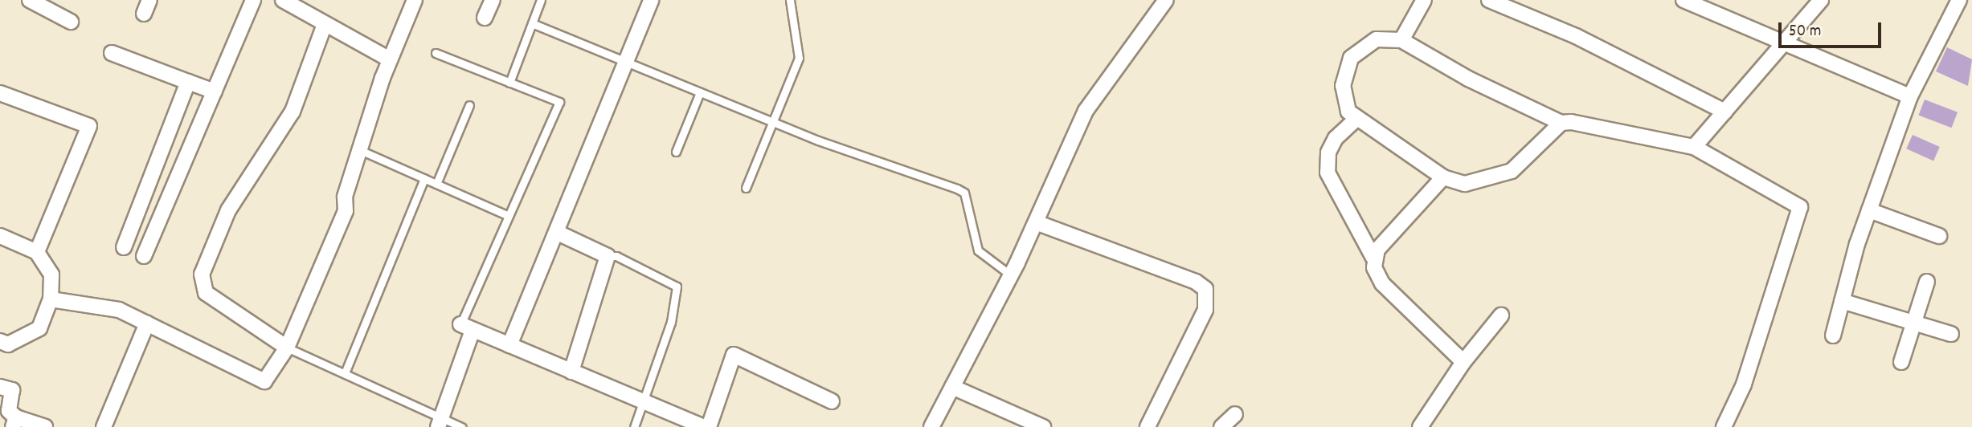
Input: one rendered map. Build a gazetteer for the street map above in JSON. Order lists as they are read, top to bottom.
{
  "scale_bar": "50 m"
}
